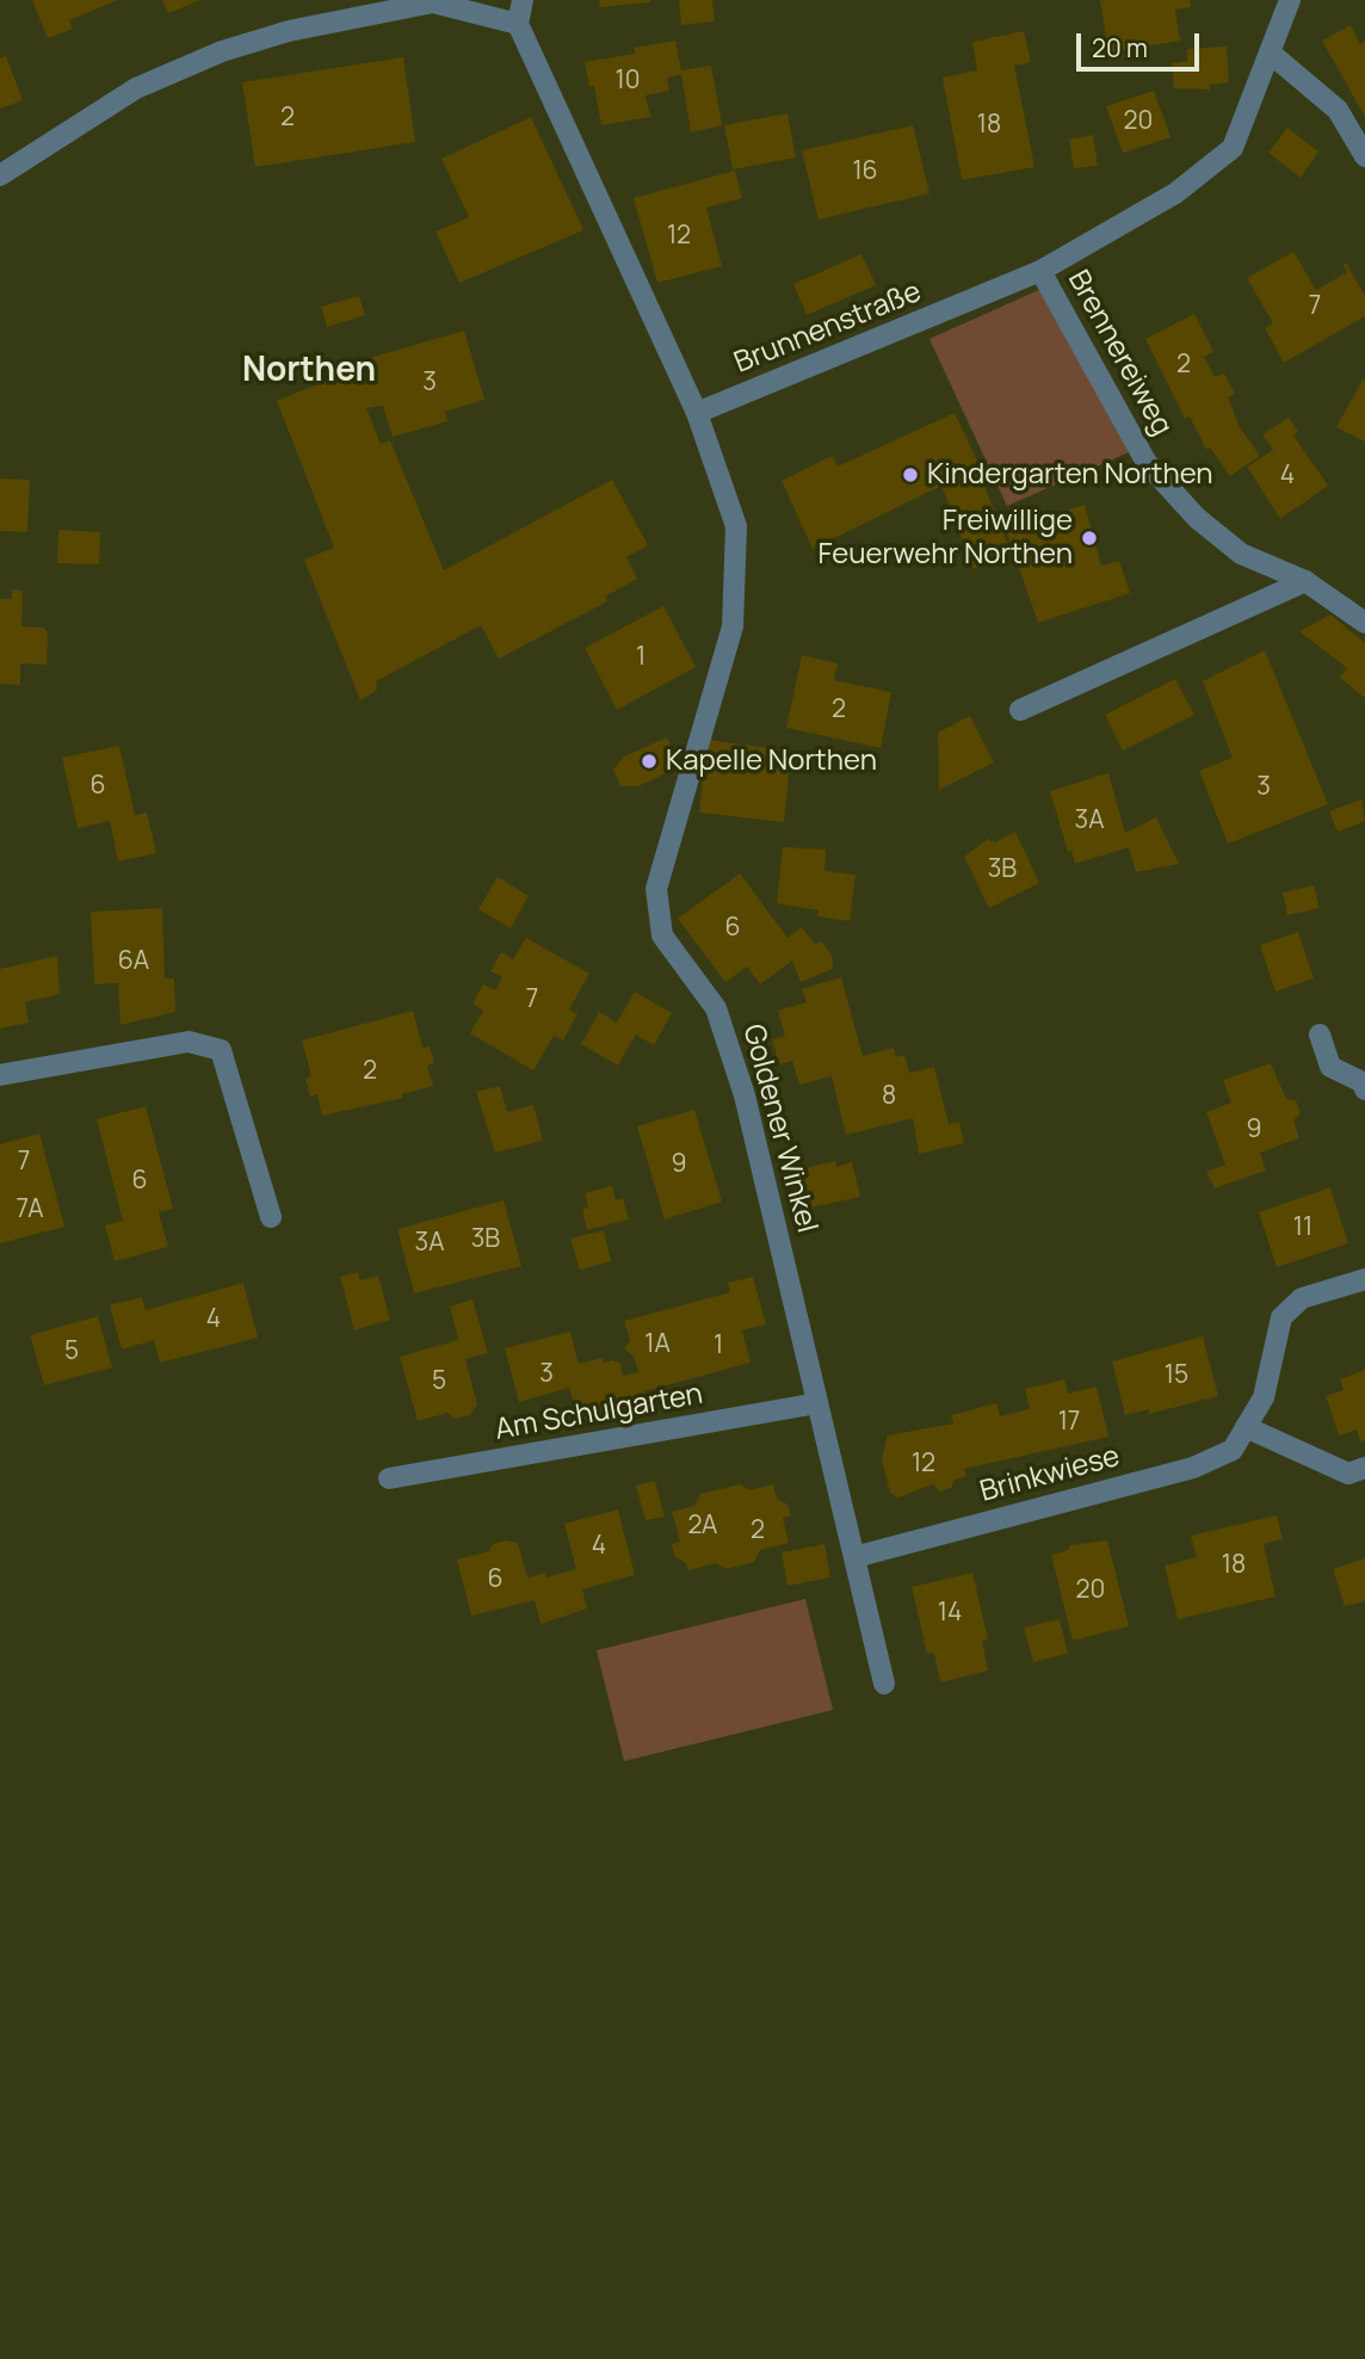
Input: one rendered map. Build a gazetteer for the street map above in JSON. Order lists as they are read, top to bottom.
{
  "streets": {
    "street": [
      "Brunnenstraße",
      "Brennereiweg",
      "Goldener Winkel",
      "Am Schulgarten",
      "Brinkwiese"
    ]
  },
  "crossings": [
    ["Brunnenstraße", "Brennereiweg"],
    ["Brunnenstraße", "Goldener Winkel"],
    ["Goldener Winkel", "Am Schulgarten"],
    ["Goldener Winkel", "Brinkwiese"]
  ],
  "districts": ["Northen"],
  "places": ["Kindergarten Northen", "Freiwillige Feuerwehr Northen", "Kapelle Northen"],
  "house_numbers": [
    "10",
    "2",
    "20",
    "18",
    "16",
    "12",
    "7",
    "2",
    "3",
    "4",
    "1",
    "2",
    "6",
    "3",
    "3A",
    "3B",
    "6",
    "6A",
    "7",
    "2",
    "8",
    "9",
    "7",
    "9",
    "6",
    "7A",
    "11",
    "3B",
    "3A",
    "4",
    "1A",
    "1",
    "5",
    "3",
    "15",
    "5",
    "17",
    "12",
    "2A",
    "2",
    "4",
    "18",
    "6",
    "20",
    "14"
  ],
  "scale_bar": "20 m"
}
